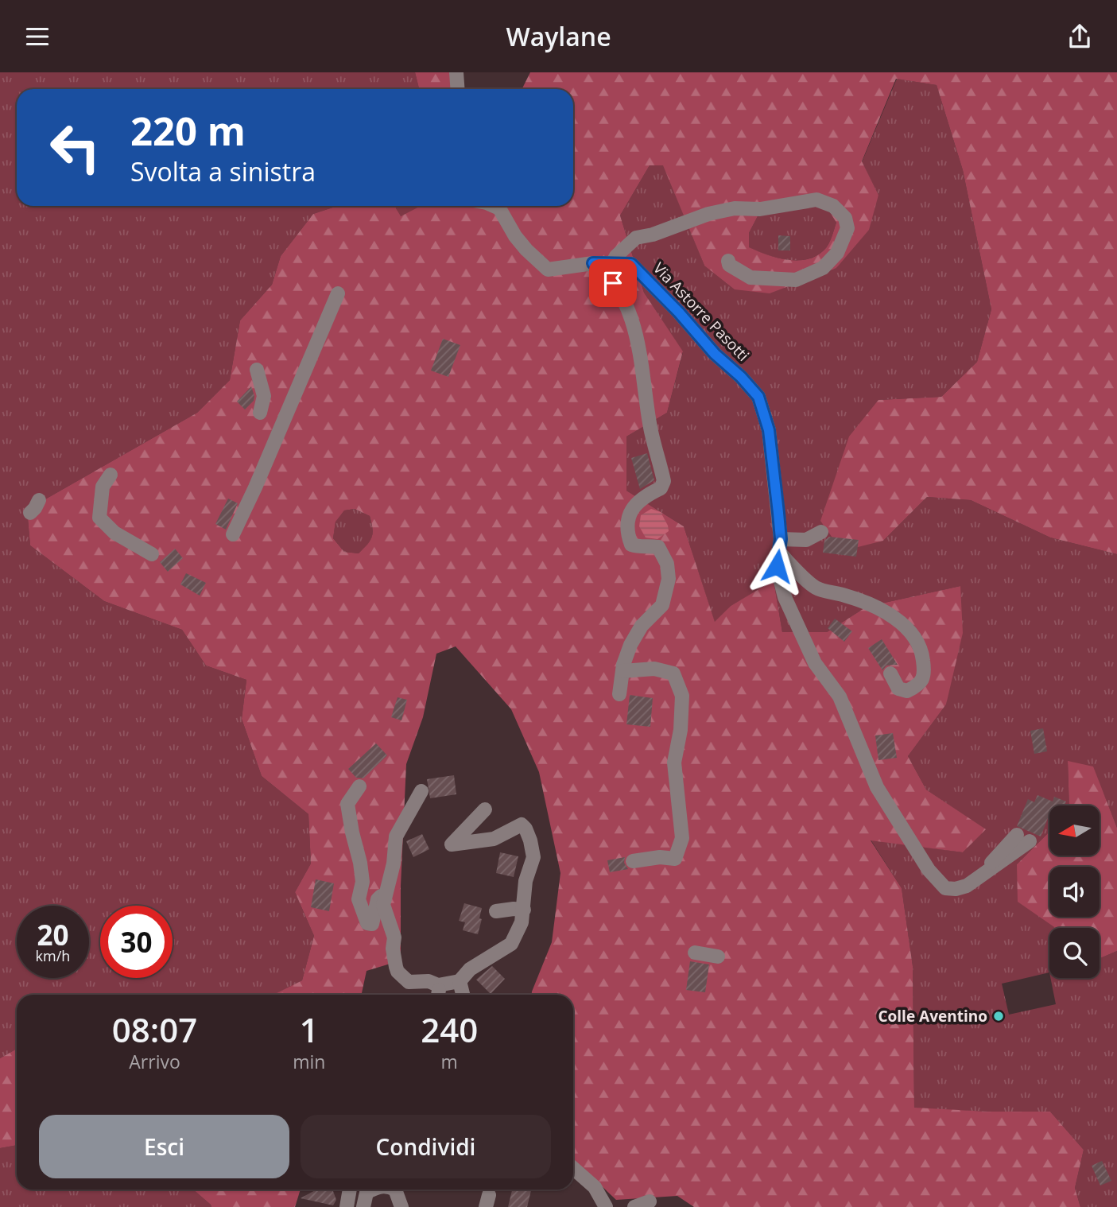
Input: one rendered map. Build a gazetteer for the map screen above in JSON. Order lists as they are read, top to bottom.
{
  "streets": {
    "street": ["Via Astorre Pasotti"]
  },
  "places": ["Colle Aventino"],
  "north": "left",
  "page": {
    "header": "Waylane",
    "turn": ["220 m", "Svolta a sinistra"],
    "speed": "20 km/h",
    "limit": "30",
    "eta": [
      "08:07",
      "Arrivo",
      "1",
      "min",
      "240",
      "m"
    ],
    "buttons": ["Esci", "Condividi"]
  }
}
